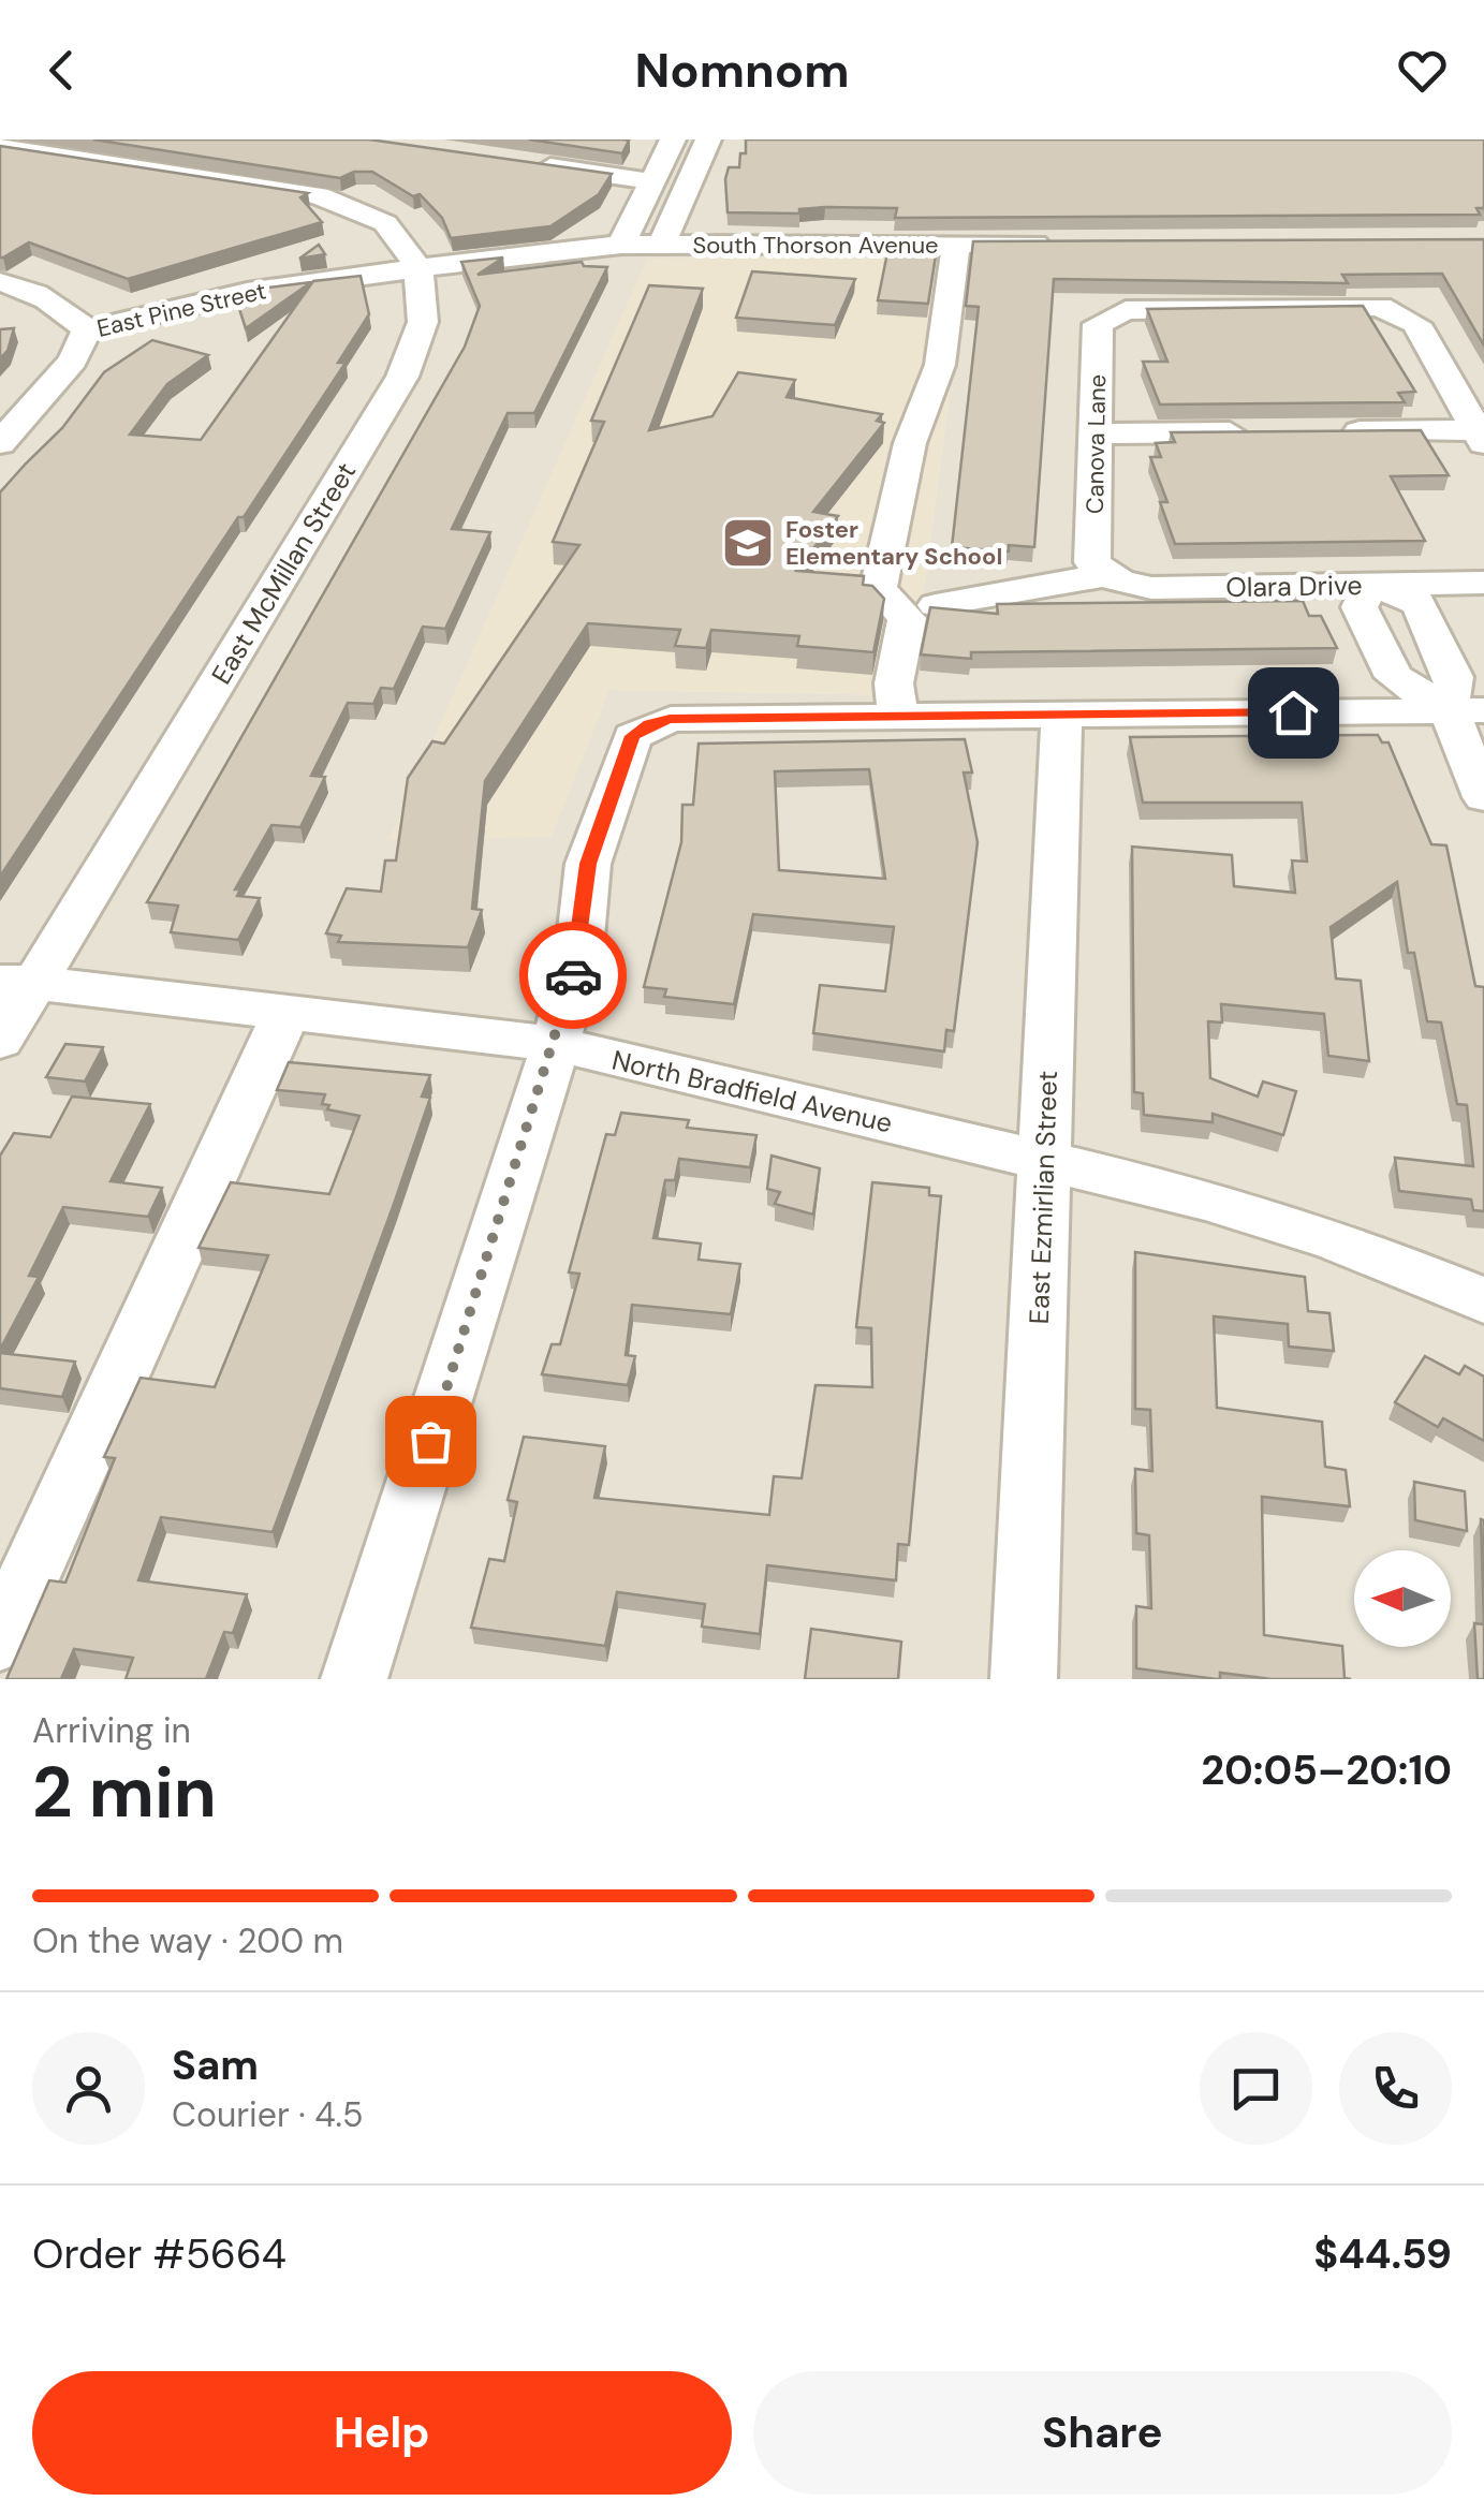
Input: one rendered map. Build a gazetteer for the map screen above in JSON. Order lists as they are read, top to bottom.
{
  "streets": {
    "street": [
      "South Thorson Avenue",
      "East Pine Street",
      "Canova Lane",
      "East McMillan Street",
      "Olara Drive",
      "North Bradfield Avenue",
      "East Ezmirlian Street"
    ]
  },
  "crossings": [
    ["East Pine Street", "East McMillan Street"],
    ["Canova Lane", "Olara Drive"],
    ["East McMillan Street", "North Bradfield Avenue"],
    ["North Bradfield Avenue", "East Ezmirlian Street"]
  ],
  "places": {
    "school or university": ["Foster Elementary School"]
  },
  "north": "left",
  "page": {
    "header": "Nomnom",
    "heading": ["2 min", "Arriving in", "20:05–20:10"],
    "panel": [
      "Sam",
      "Courier · 4.5",
      "Order #5664",
      "$44.59"
    ],
    "bar": "On the way · 200 m",
    "buttons": ["Help", "Share"]
  }
}
